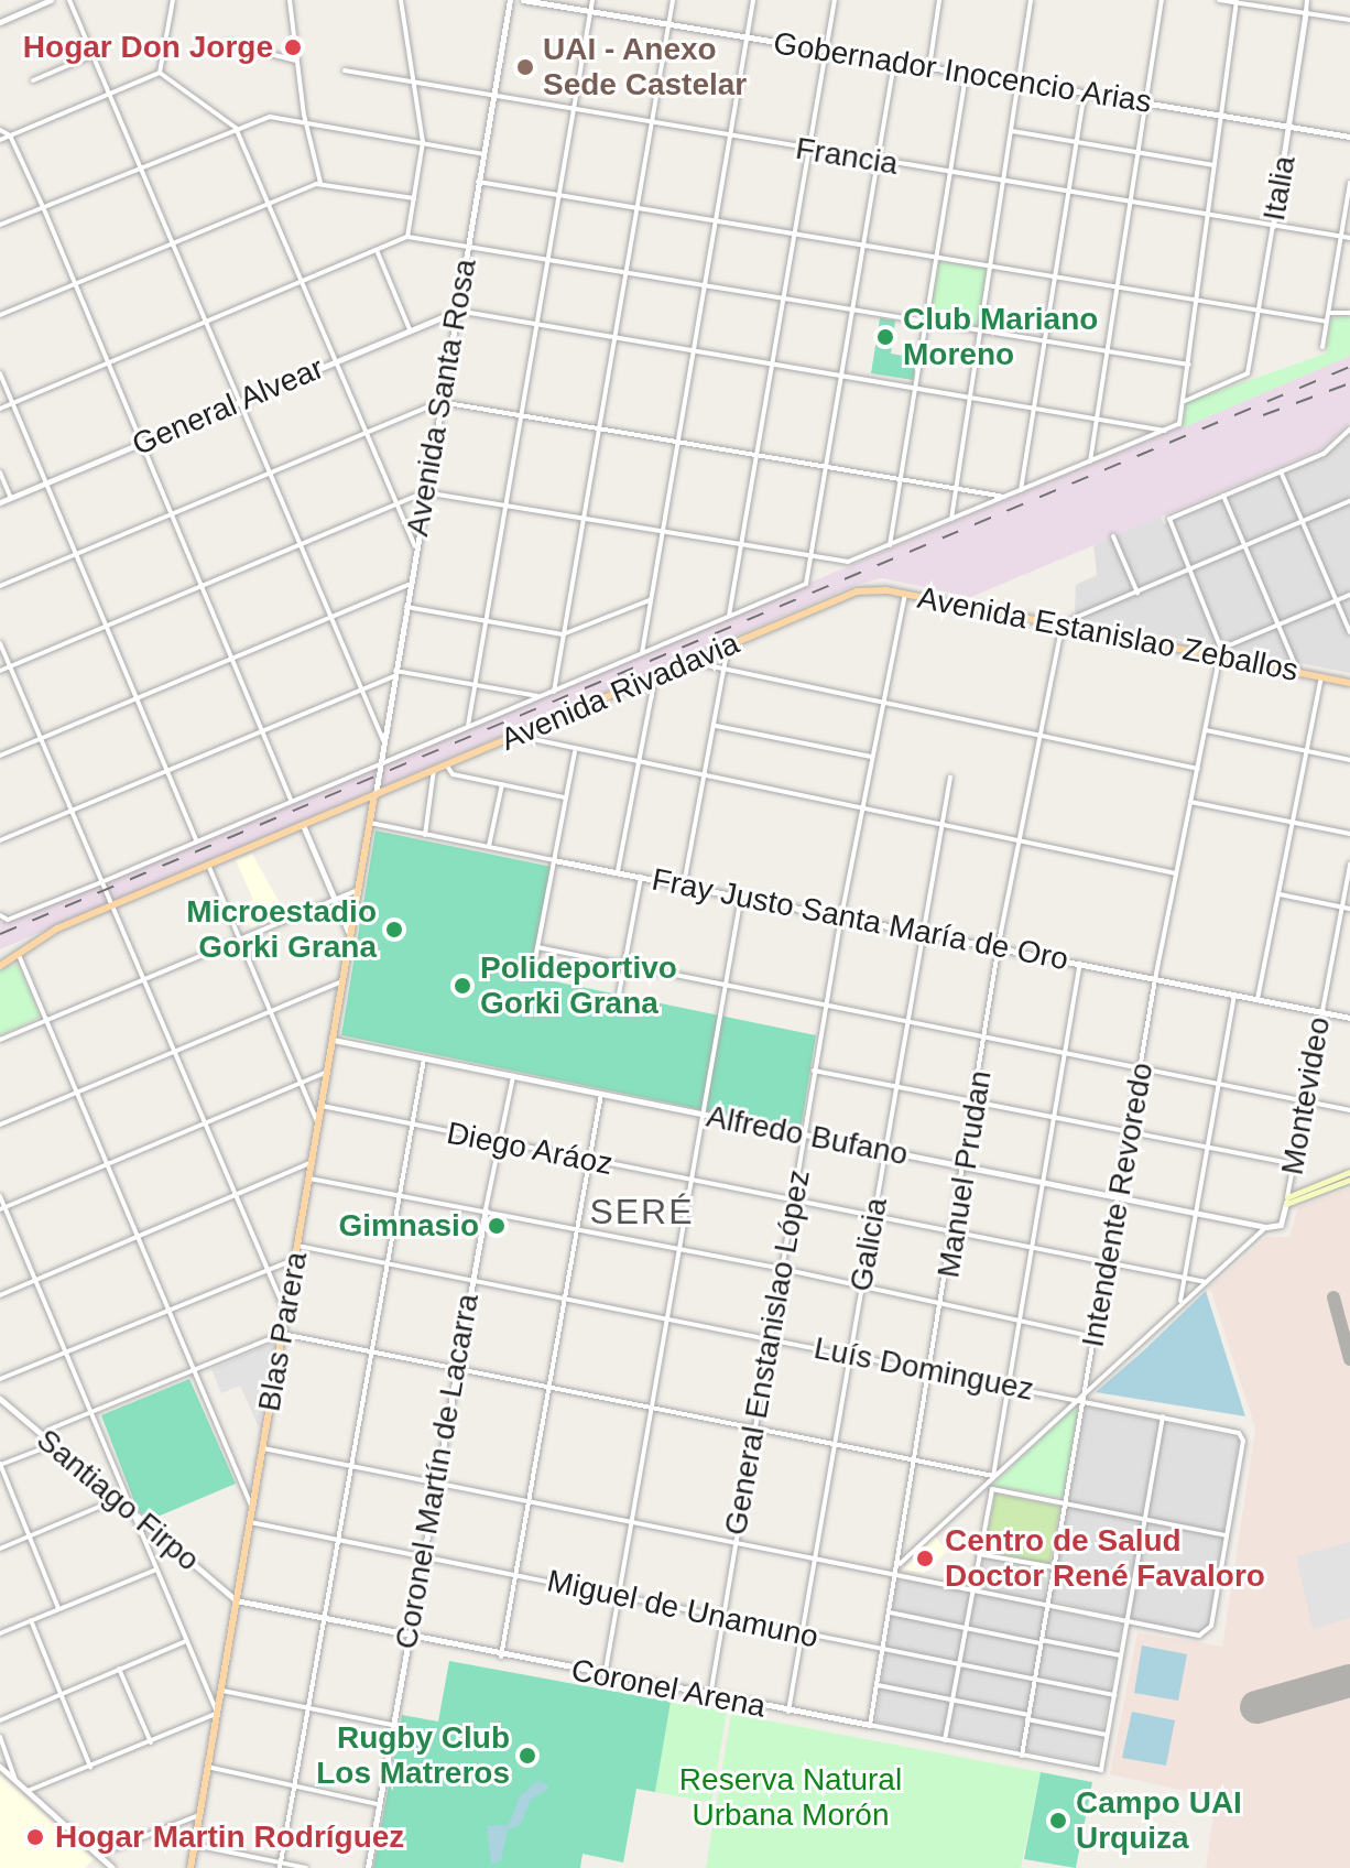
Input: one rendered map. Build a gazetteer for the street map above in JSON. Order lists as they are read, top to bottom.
{
  "streets": {
    "main road": ["Avenida Estanislao Zeballos", "Avenida Rivadavia", "Blas Parera"],
    "street": [
      "Gobernador Inocencio Arias",
      "Francia",
      "Italia",
      "Avenida Santa Rosa",
      "General Alvear",
      "Fray Justo Santa María de Oro",
      "Montevideo",
      "Alfredo Bufano",
      "Diego Aráoz",
      "Manuel Prudan",
      "Intendente Revoredo",
      "Galicia",
      "General Enstanislao López",
      "Luís Dominguez",
      "Coronel Martín de Lacarra",
      "Santiago Firpo",
      "Miguel de Unamuno",
      "Coronel Arena"
    ]
  },
  "crossings": [
    ["Gobernador Inocencio Arias", "Italia"],
    ["Francia", "Italia"],
    ["Francia", "Avenida Santa Rosa"],
    ["Avenida Santa Rosa", "General Alvear"],
    ["Avenida Santa Rosa", "Avenida Rivadavia"],
    ["Avenida Santa Rosa", "Blas Parera"],
    ["Avenida Estanislao Zeballos", "Avenida Rivadavia"],
    ["Avenida Estanislao Zeballos", "Manuel Prudan"],
    ["Avenida Estanislao Zeballos", "Intendente Revoredo"],
    ["Avenida Estanislao Zeballos", "General Enstanislao López"],
    ["Avenida Rivadavia", "Blas Parera"],
    ["Fray Justo Santa María de Oro", "Montevideo"],
    ["Fray Justo Santa María de Oro", "Manuel Prudan"],
    ["Fray Justo Santa María de Oro", "Intendente Revoredo"],
    ["Fray Justo Santa María de Oro", "Galicia"],
    ["Fray Justo Santa María de Oro", "Blas Parera"],
    ["Fray Justo Santa María de Oro", "General Enstanislao López"],
    ["Montevideo", "Alfredo Bufano"],
    ["Alfredo Bufano", "Manuel Prudan"],
    ["Alfredo Bufano", "Intendente Revoredo"],
    ["Alfredo Bufano", "Galicia"],
    ["Alfredo Bufano", "Blas Parera"],
    ["Alfredo Bufano", "General Enstanislao López"],
    ["Alfredo Bufano", "Coronel Martín de Lacarra"],
    ["Diego Aráoz", "Manuel Prudan"],
    ["Diego Aráoz", "Intendente Revoredo"],
    ["Diego Aráoz", "Galicia"],
    ["Diego Aráoz", "Blas Parera"],
    ["Diego Aráoz", "General Enstanislao López"],
    ["Diego Aráoz", "Coronel Martín de Lacarra"],
    ["Manuel Prudan", "Luís Dominguez"],
    ["Manuel Prudan", "Miguel de Unamuno"],
    ["Manuel Prudan", "Coronel Arena"],
    ["Intendente Revoredo", "Luís Dominguez"],
    ["Intendente Revoredo", "Miguel de Unamuno"],
    ["Intendente Revoredo", "Coronel Arena"],
    ["Galicia", "Luís Dominguez"],
    ["Galicia", "Miguel de Unamuno"],
    ["Galicia", "Coronel Arena"],
    ["Blas Parera", "Luís Dominguez"],
    ["Blas Parera", "Santiago Firpo"],
    ["Blas Parera", "Miguel de Unamuno"],
    ["Blas Parera", "Coronel Arena"],
    ["General Enstanislao López", "Luís Dominguez"],
    ["General Enstanislao López", "Miguel de Unamuno"],
    ["General Enstanislao López", "Coronel Arena"],
    ["Luís Dominguez", "Coronel Martín de Lacarra"],
    ["Coronel Martín de Lacarra", "Miguel de Unamuno"],
    ["Coronel Martín de Lacarra", "Coronel Arena"],
    ["Santiago Firpo", "Coronel Arena"]
  ],
  "districts": ["SERÉ"],
  "parks": ["Reserva Natural Urbana Morón"],
  "places": [
    "Hogar Don Jorge",
    "UAI - Anexo Sede Castelar",
    "Club Mariano Moreno",
    "Microestadio Gorki Grana",
    "Polideportivo Gorki Grana",
    "Gimnasio",
    "Centro de Salud Doctor René Favaloro",
    "Rugby Club Los Matreros",
    "Campo UAI Urquiza",
    "Hogar Martin Rodríguez"
  ]
}
